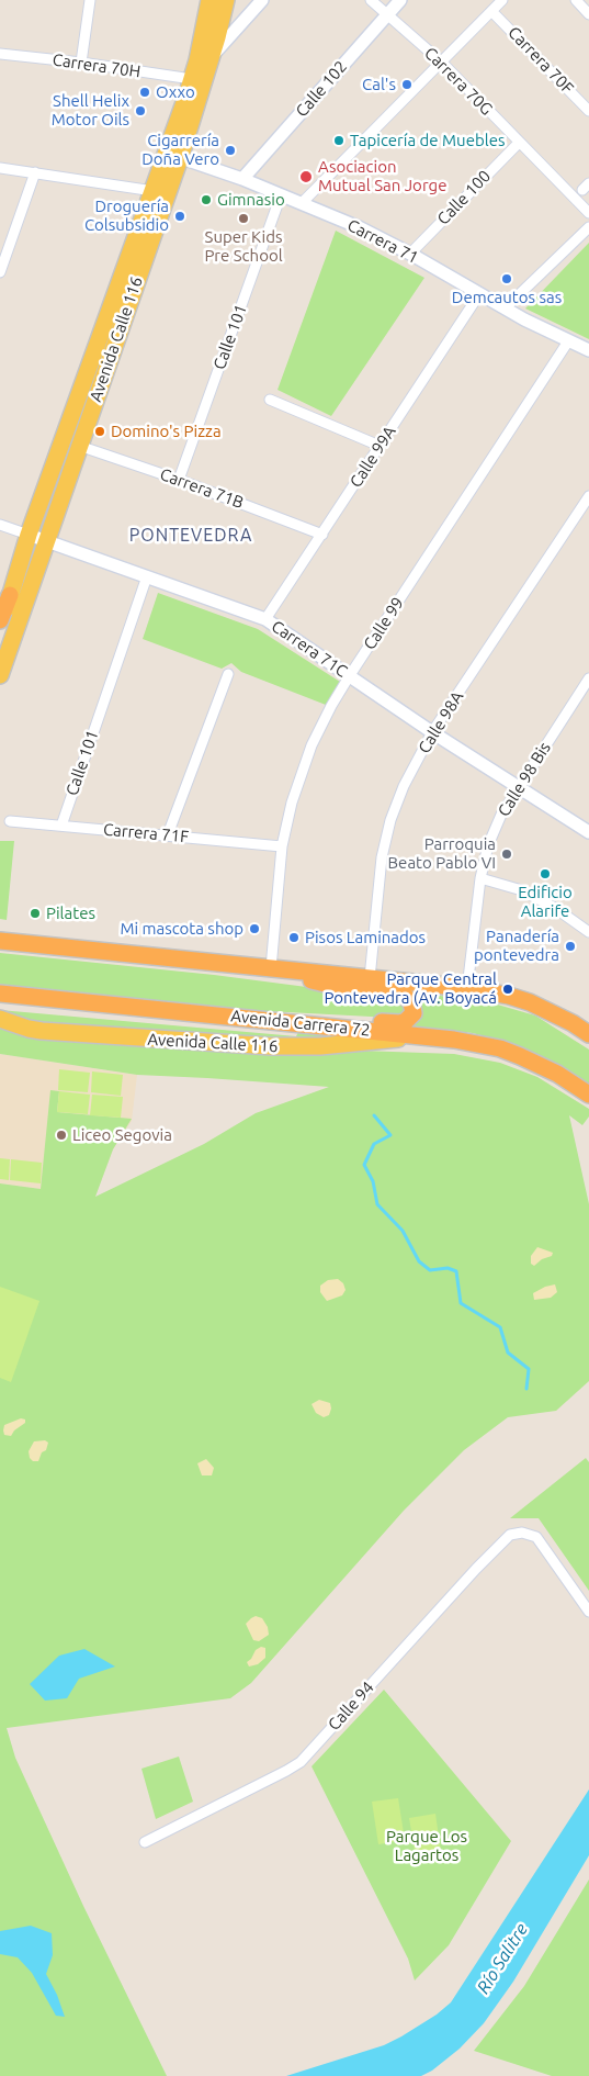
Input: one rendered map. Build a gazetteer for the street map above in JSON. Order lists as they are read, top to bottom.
{
  "streets": {
    "highway": ["Avenida Carrera 72"],
    "main road": ["Avenida Calle 116"],
    "street": [
      "Carrera 70F",
      "Carrera 70H",
      "Carrera 70G",
      "Calle 102",
      "Calle 100",
      "Carrera 71",
      "Calle 101",
      "Calle 99A",
      "Carrera 71B",
      "Calle 99",
      "Carrera 71C",
      "Calle 98A",
      "Calle 98 Bis",
      "Carrera 71F",
      "Calle 94"
    ]
  },
  "crossings": [
    ["Carrera 70H", "Avenida Calle 116"],
    ["Carrera 70G", "Calle 102"],
    ["Carrera 70G", "Calle 100"],
    ["Calle 102", "Carrera 71"],
    ["Calle 100", "Carrera 71"],
    ["Carrera 71", "Calle 101"],
    ["Carrera 71", "Avenida Calle 116"],
    ["Carrera 71", "Calle 99A"],
    ["Carrera 71", "Calle 99"],
    ["Calle 101", "Carrera 71B"],
    ["Calle 101", "Carrera 71C"],
    ["Calle 101", "Carrera 71F"],
    ["Avenida Calle 116", "Carrera 71B"],
    ["Avenida Calle 116", "Carrera 71C"],
    ["Avenida Calle 116", "Avenida Carrera 72"],
    ["Calle 99A", "Carrera 71B"],
    ["Calle 99A", "Carrera 71C"],
    ["Calle 99", "Carrera 71C"],
    ["Calle 99", "Carrera 71F"],
    ["Carrera 71C", "Calle 98A"],
    ["Carrera 71C", "Calle 98 Bis"]
  ],
  "districts": ["PONTEVEDRA"],
  "water": ["Río Salitre"],
  "parks": ["Parque Los Lagartos"],
  "places": [
    "Cal's",
    "Oxxo",
    "Shell Helix Motor Oils",
    "Tapicería de Muebles",
    "Cigarrería Doña Vero",
    "Asociacion Mutual San Jorge",
    "Gimnasio",
    "Droguería Colsubsidio",
    "Super Kids Pre School",
    "Demcautos sas",
    "Domino's Pizza",
    "Parroquia Beato Pablo VI",
    "Edificio Alarife",
    "Pilates",
    "Mi mascota shop",
    "Pisos Laminados",
    "Panadería pontevedra",
    "Parque Central Pontevedra (Av. Boyacá",
    "Liceo Segovia"
  ]
}
